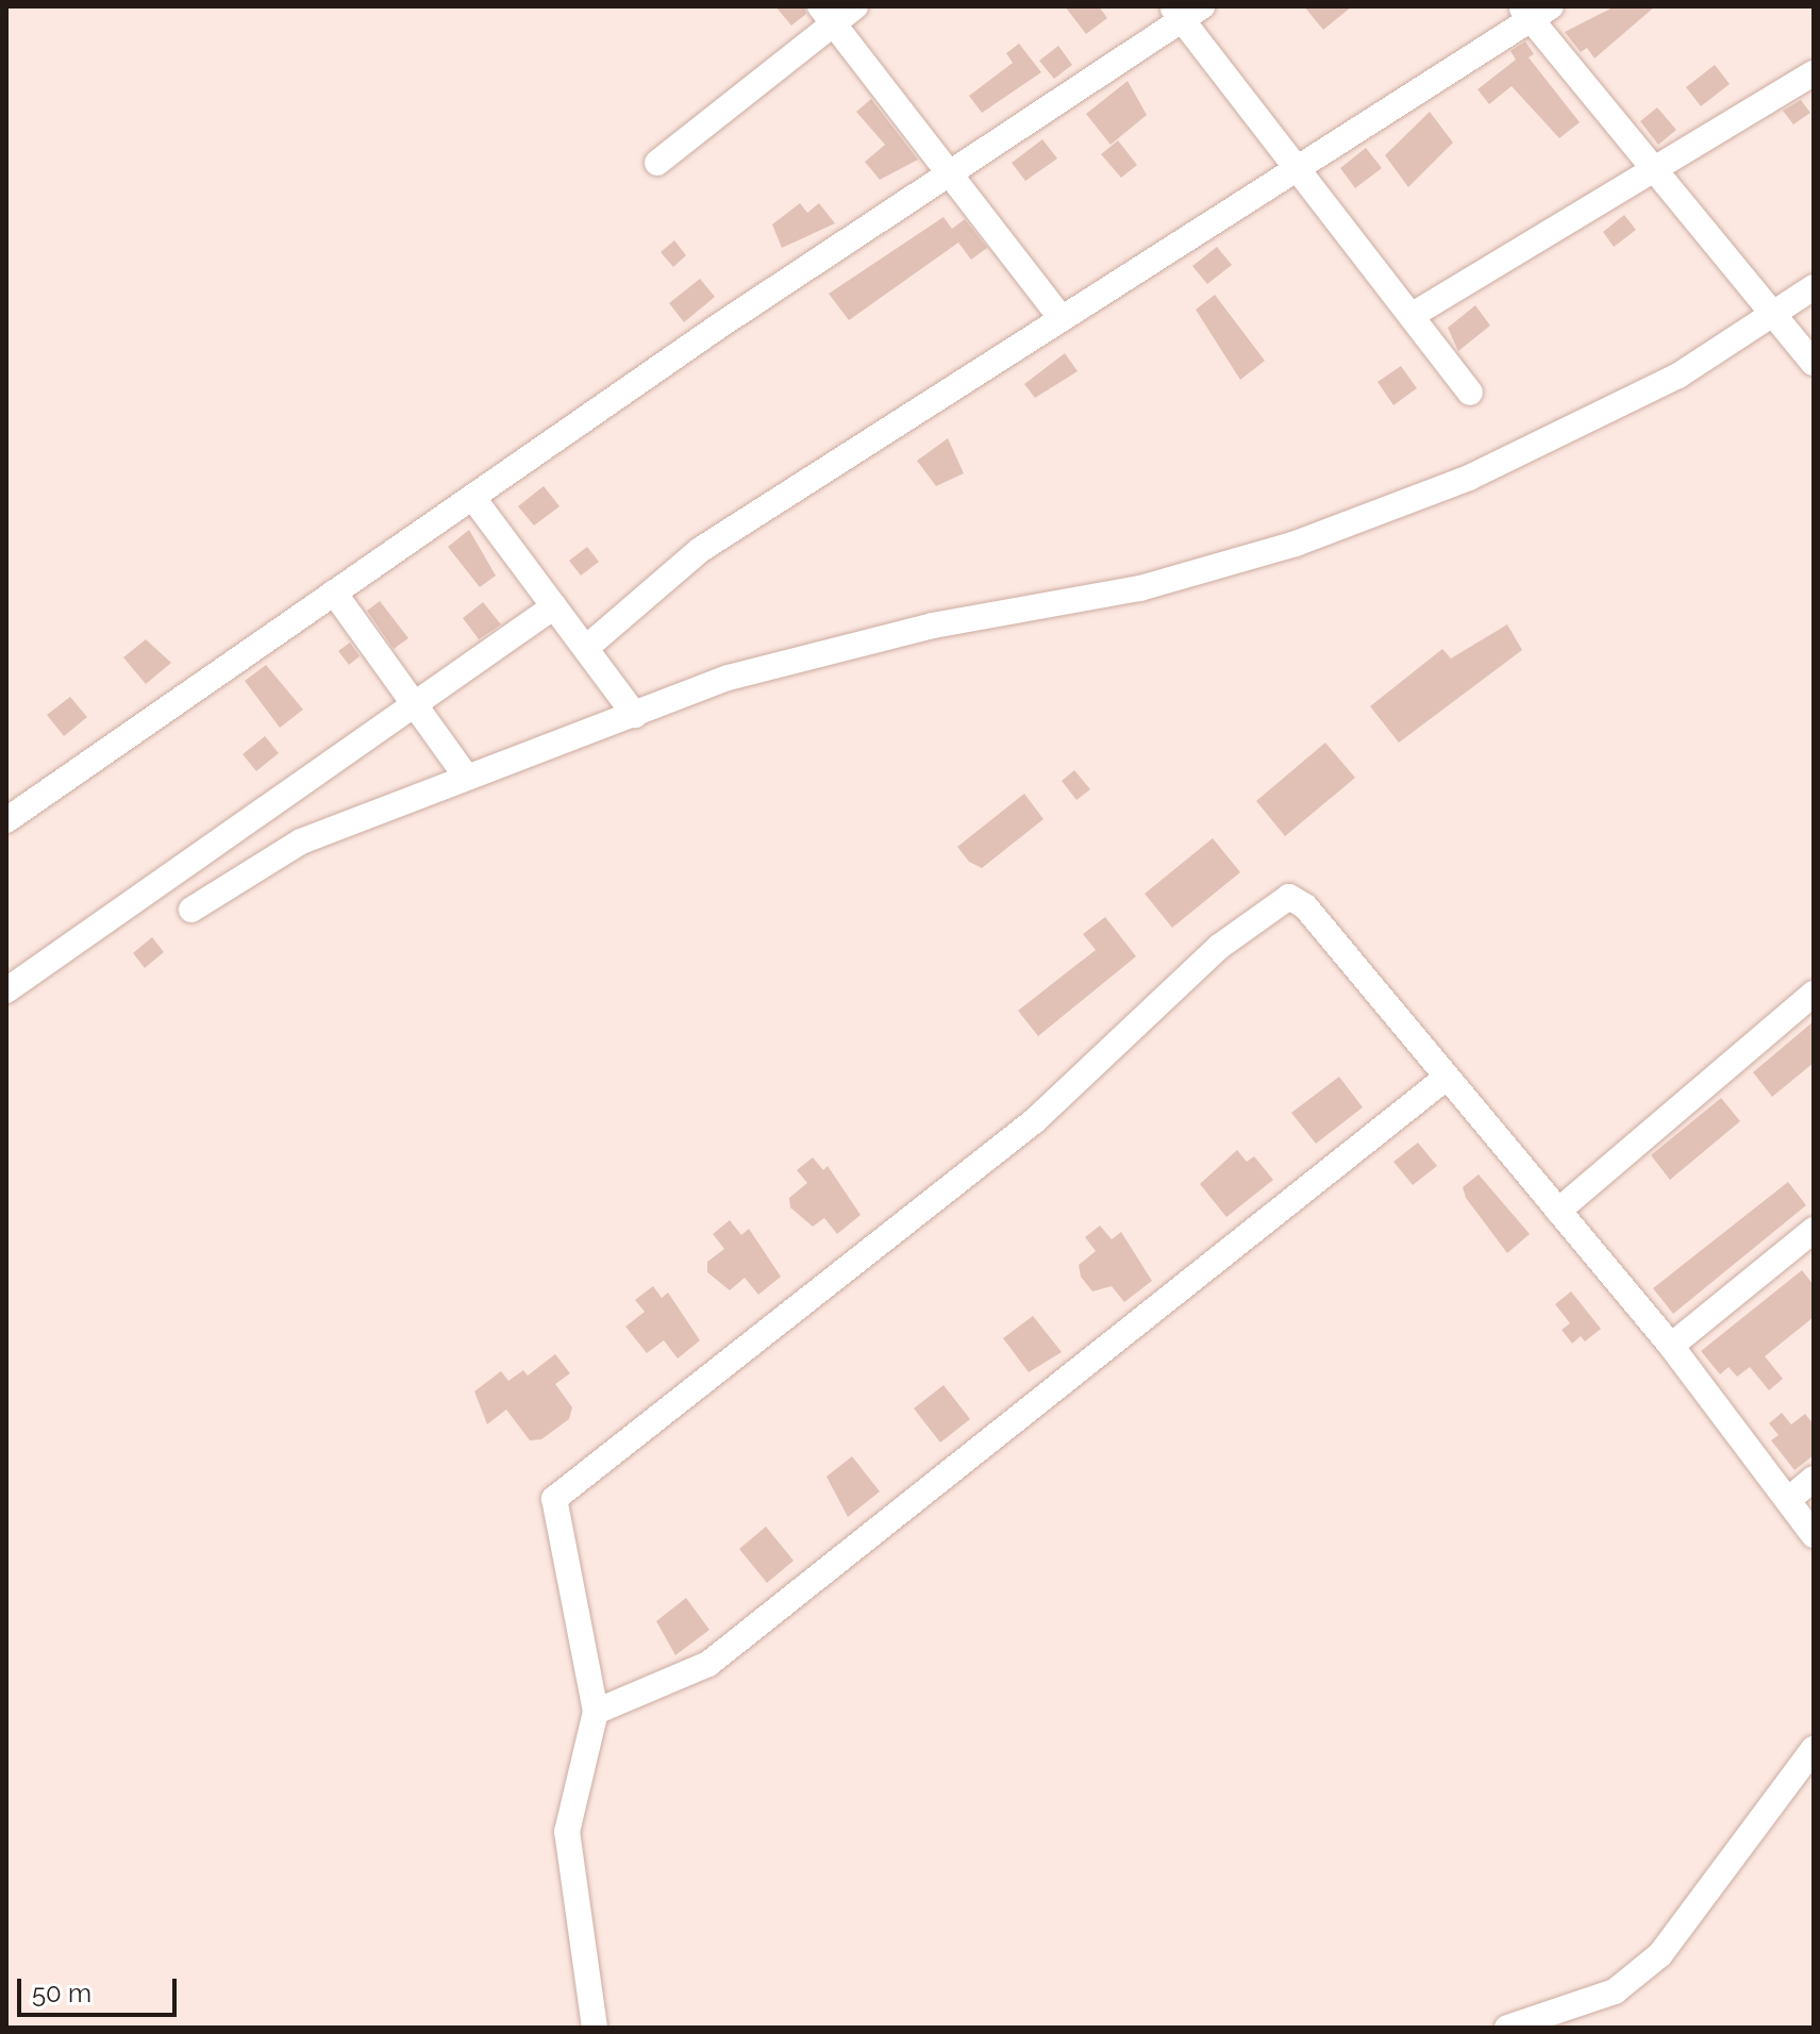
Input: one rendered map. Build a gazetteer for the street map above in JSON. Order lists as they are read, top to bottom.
{
  "scale_bar": "50 m"
}
